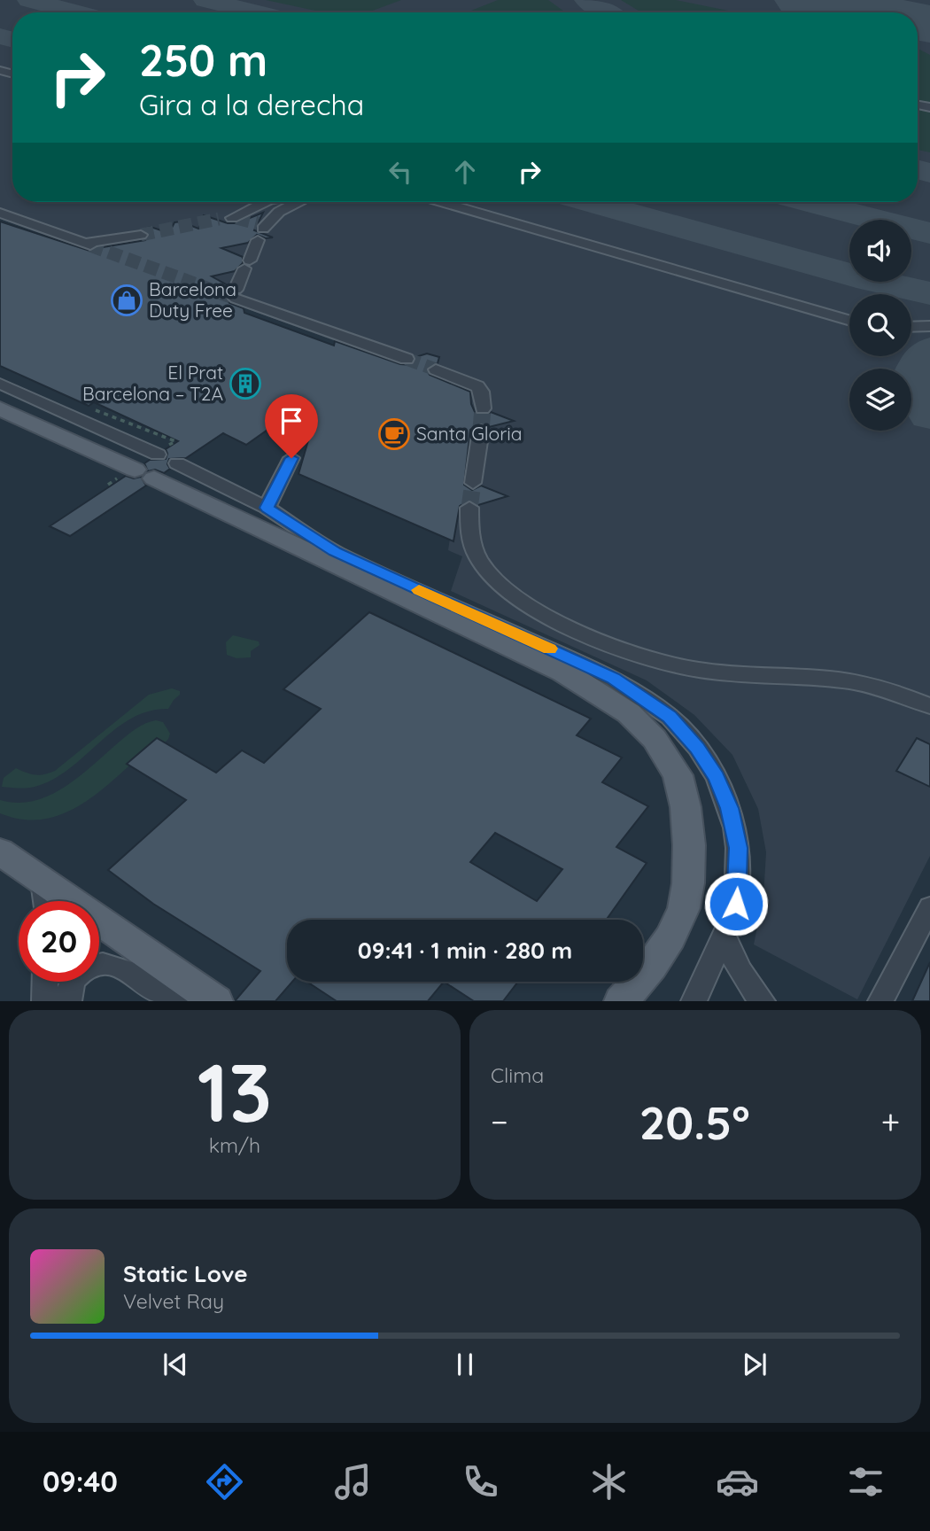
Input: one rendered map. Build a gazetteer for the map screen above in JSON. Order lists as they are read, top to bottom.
{
  "places": {
    "shop": ["Barcelona Duty Free"],
    "building": ["El Prat Barcelona – T2A"],
    "cafe": ["Santa Gloria"]
  },
  "page": {
    "turn": ["250 m", "Gira a la derecha"],
    "limit": "20",
    "trip": "09:41 · 1 min · 280 m",
    "tile": [
      ["13", "km/h"],
      "Clima"
    ],
    "heat": ["−", "20.5°", "+"],
    "song": ["Static Love", "Velvet Ray"],
    "tabs": "09:40"
  }
}
